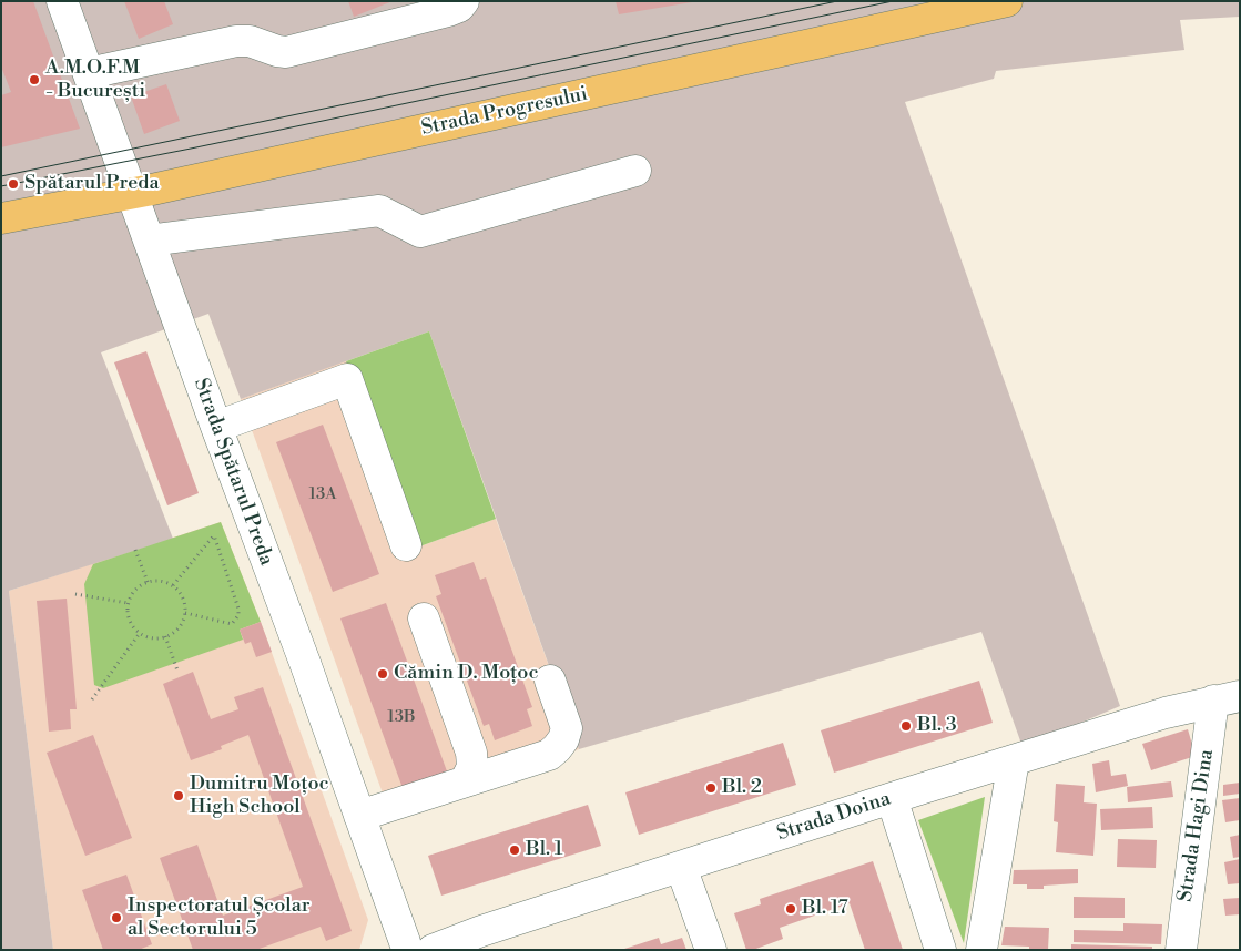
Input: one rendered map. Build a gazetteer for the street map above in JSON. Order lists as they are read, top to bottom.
{
  "streets": {
    "main road": ["Strada Progresului"],
    "street": ["Strada Spătarul Preda", "Strada Doina", "Strada Hagi Dina"]
  },
  "crossings": [
    ["Strada Progresului", "Strada Spătarul Preda"],
    ["Strada Spătarul Preda", "Strada Doina"],
    ["Strada Doina", "Strada Hagi Dina"]
  ],
  "places": [
    "A.M.O.F.M - București",
    "Spătarul Preda",
    "Cămin D. Moțoc",
    "Bl. 3",
    "Bl. 2",
    "Dumitru Moțoc High School",
    "Bl. 1",
    "Bl. 17",
    "Inspectoratul Școlar al Sectorului 5"
  ],
  "house_numbers": ["13A", "13B"]
}
